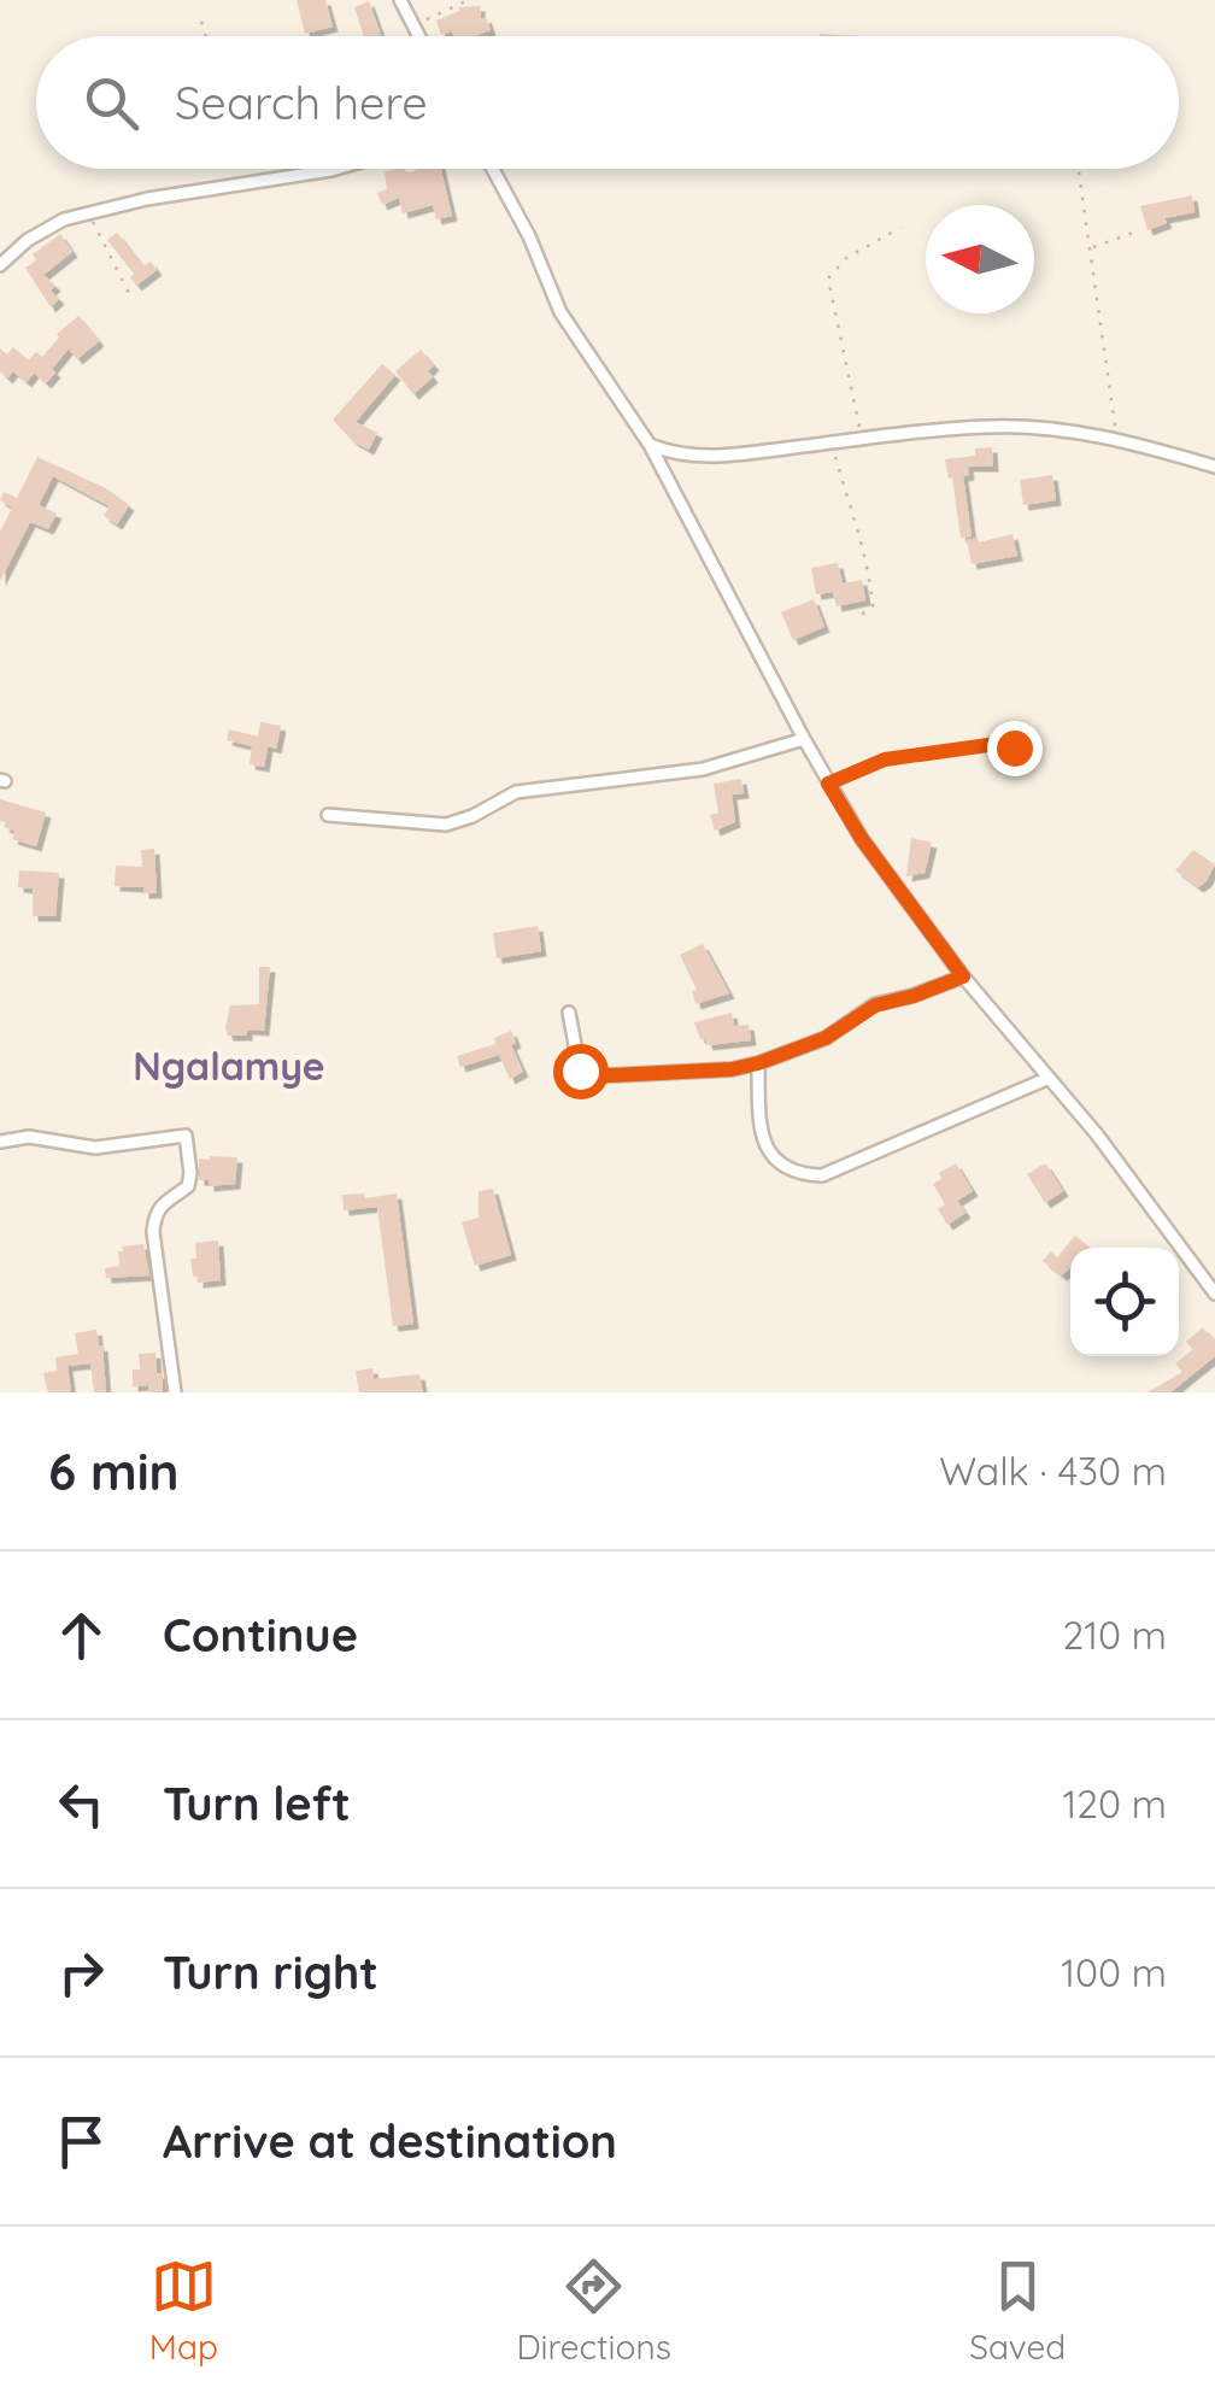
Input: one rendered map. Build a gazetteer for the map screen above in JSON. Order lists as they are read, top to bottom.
{
  "districts": ["Ngalamye"],
  "north": "left",
  "page": {
    "search": "Search here",
    "heading": ["6 min", "Walk · 430 m"],
    "list": [
      ["Continue", "210 m"],
      ["Turn left", "120 m"],
      ["Turn right", "100 m"],
      "Arrive at destination"
    ],
    "nav": ["Map", "Directions", "Saved"]
  }
}
